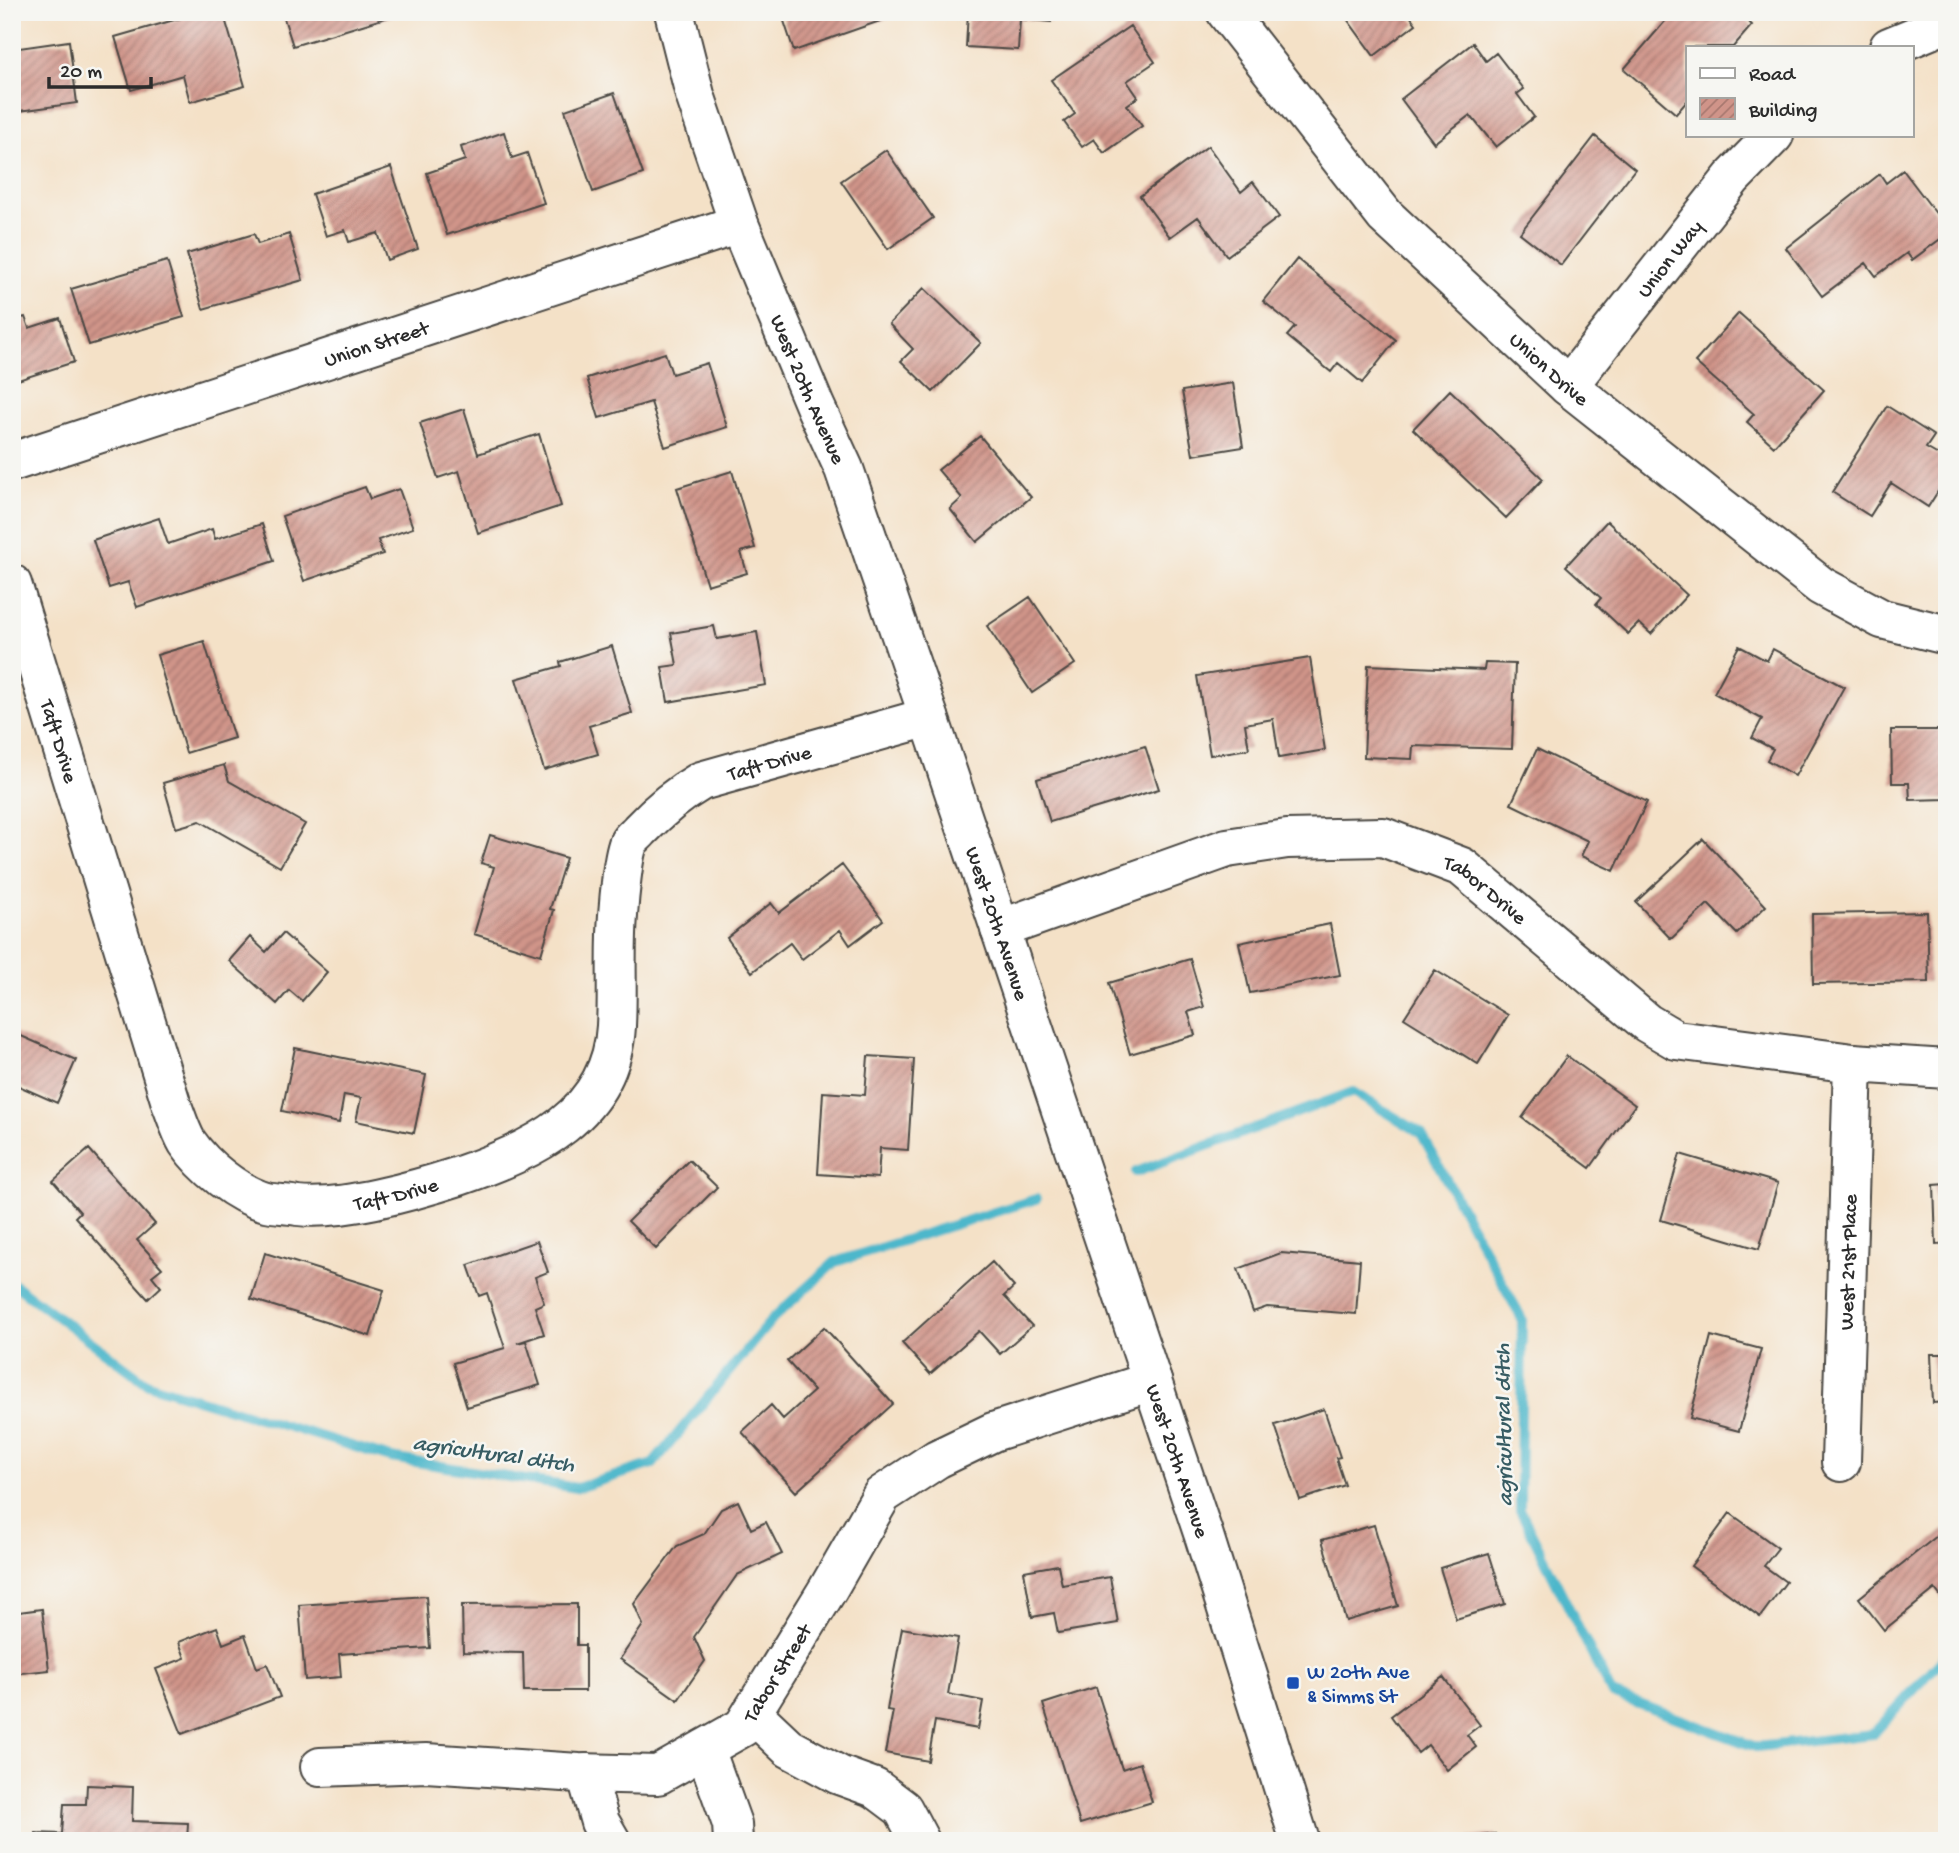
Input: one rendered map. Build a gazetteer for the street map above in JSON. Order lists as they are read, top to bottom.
{
  "streets": {
    "street": [
      "Union Way",
      "Union Street",
      "Union Drive",
      "West 20th Avenue",
      "Taft Drive",
      "Tabor Drive",
      "West 21st Place",
      "Tabor Street"
    ]
  },
  "crossings": [
    ["Union Way", "Union Drive"],
    ["Union Street", "West 20th Avenue"],
    ["West 20th Avenue", "Taft Drive"],
    ["West 20th Avenue", "Tabor Drive"],
    ["West 20th Avenue", "Tabor Street"],
    ["Tabor Drive", "West 21st Place"]
  ],
  "water": ["agricultural ditch"],
  "places": {
    "transit": ["W 20th Ave & Simms St"]
  },
  "legend": ["Road", "Building"],
  "scale_bar": "20 m"
}
